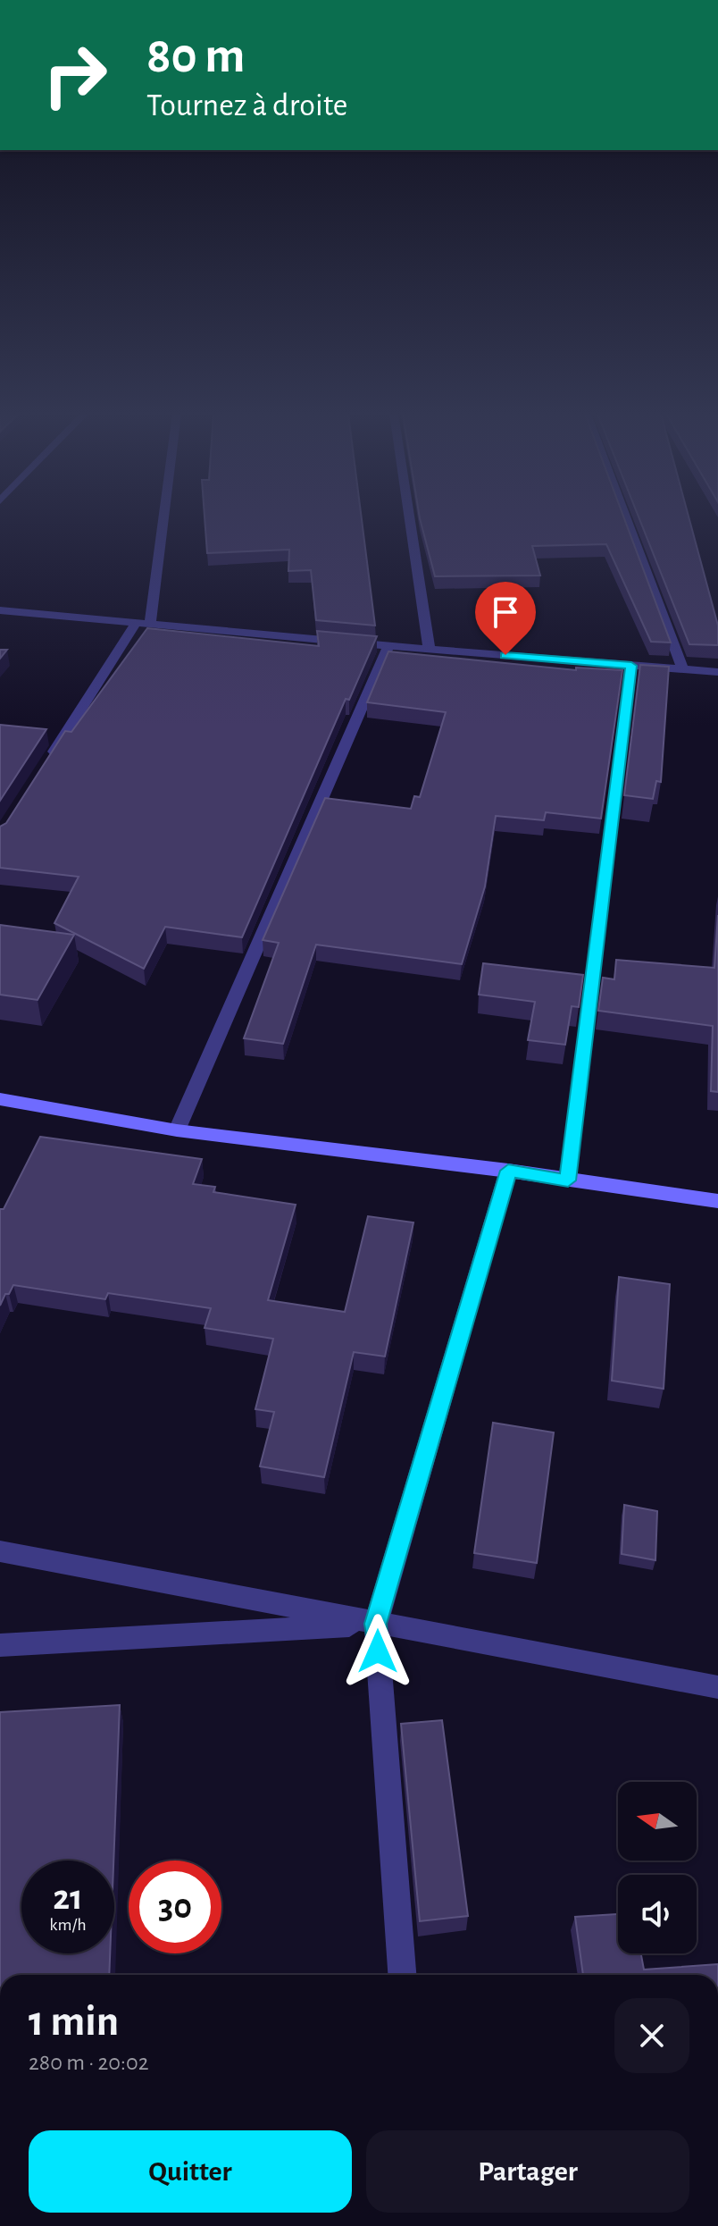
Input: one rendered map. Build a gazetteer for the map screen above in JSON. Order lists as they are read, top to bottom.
{
  "north": "left",
  "page": {
    "turn": ["80 m", "Tournez à droite"],
    "speed": "21 km/h",
    "limit": "30",
    "heading": ["1 min", "280 m · 20:02"],
    "buttons": ["Quitter", "Partager"]
  }
}
